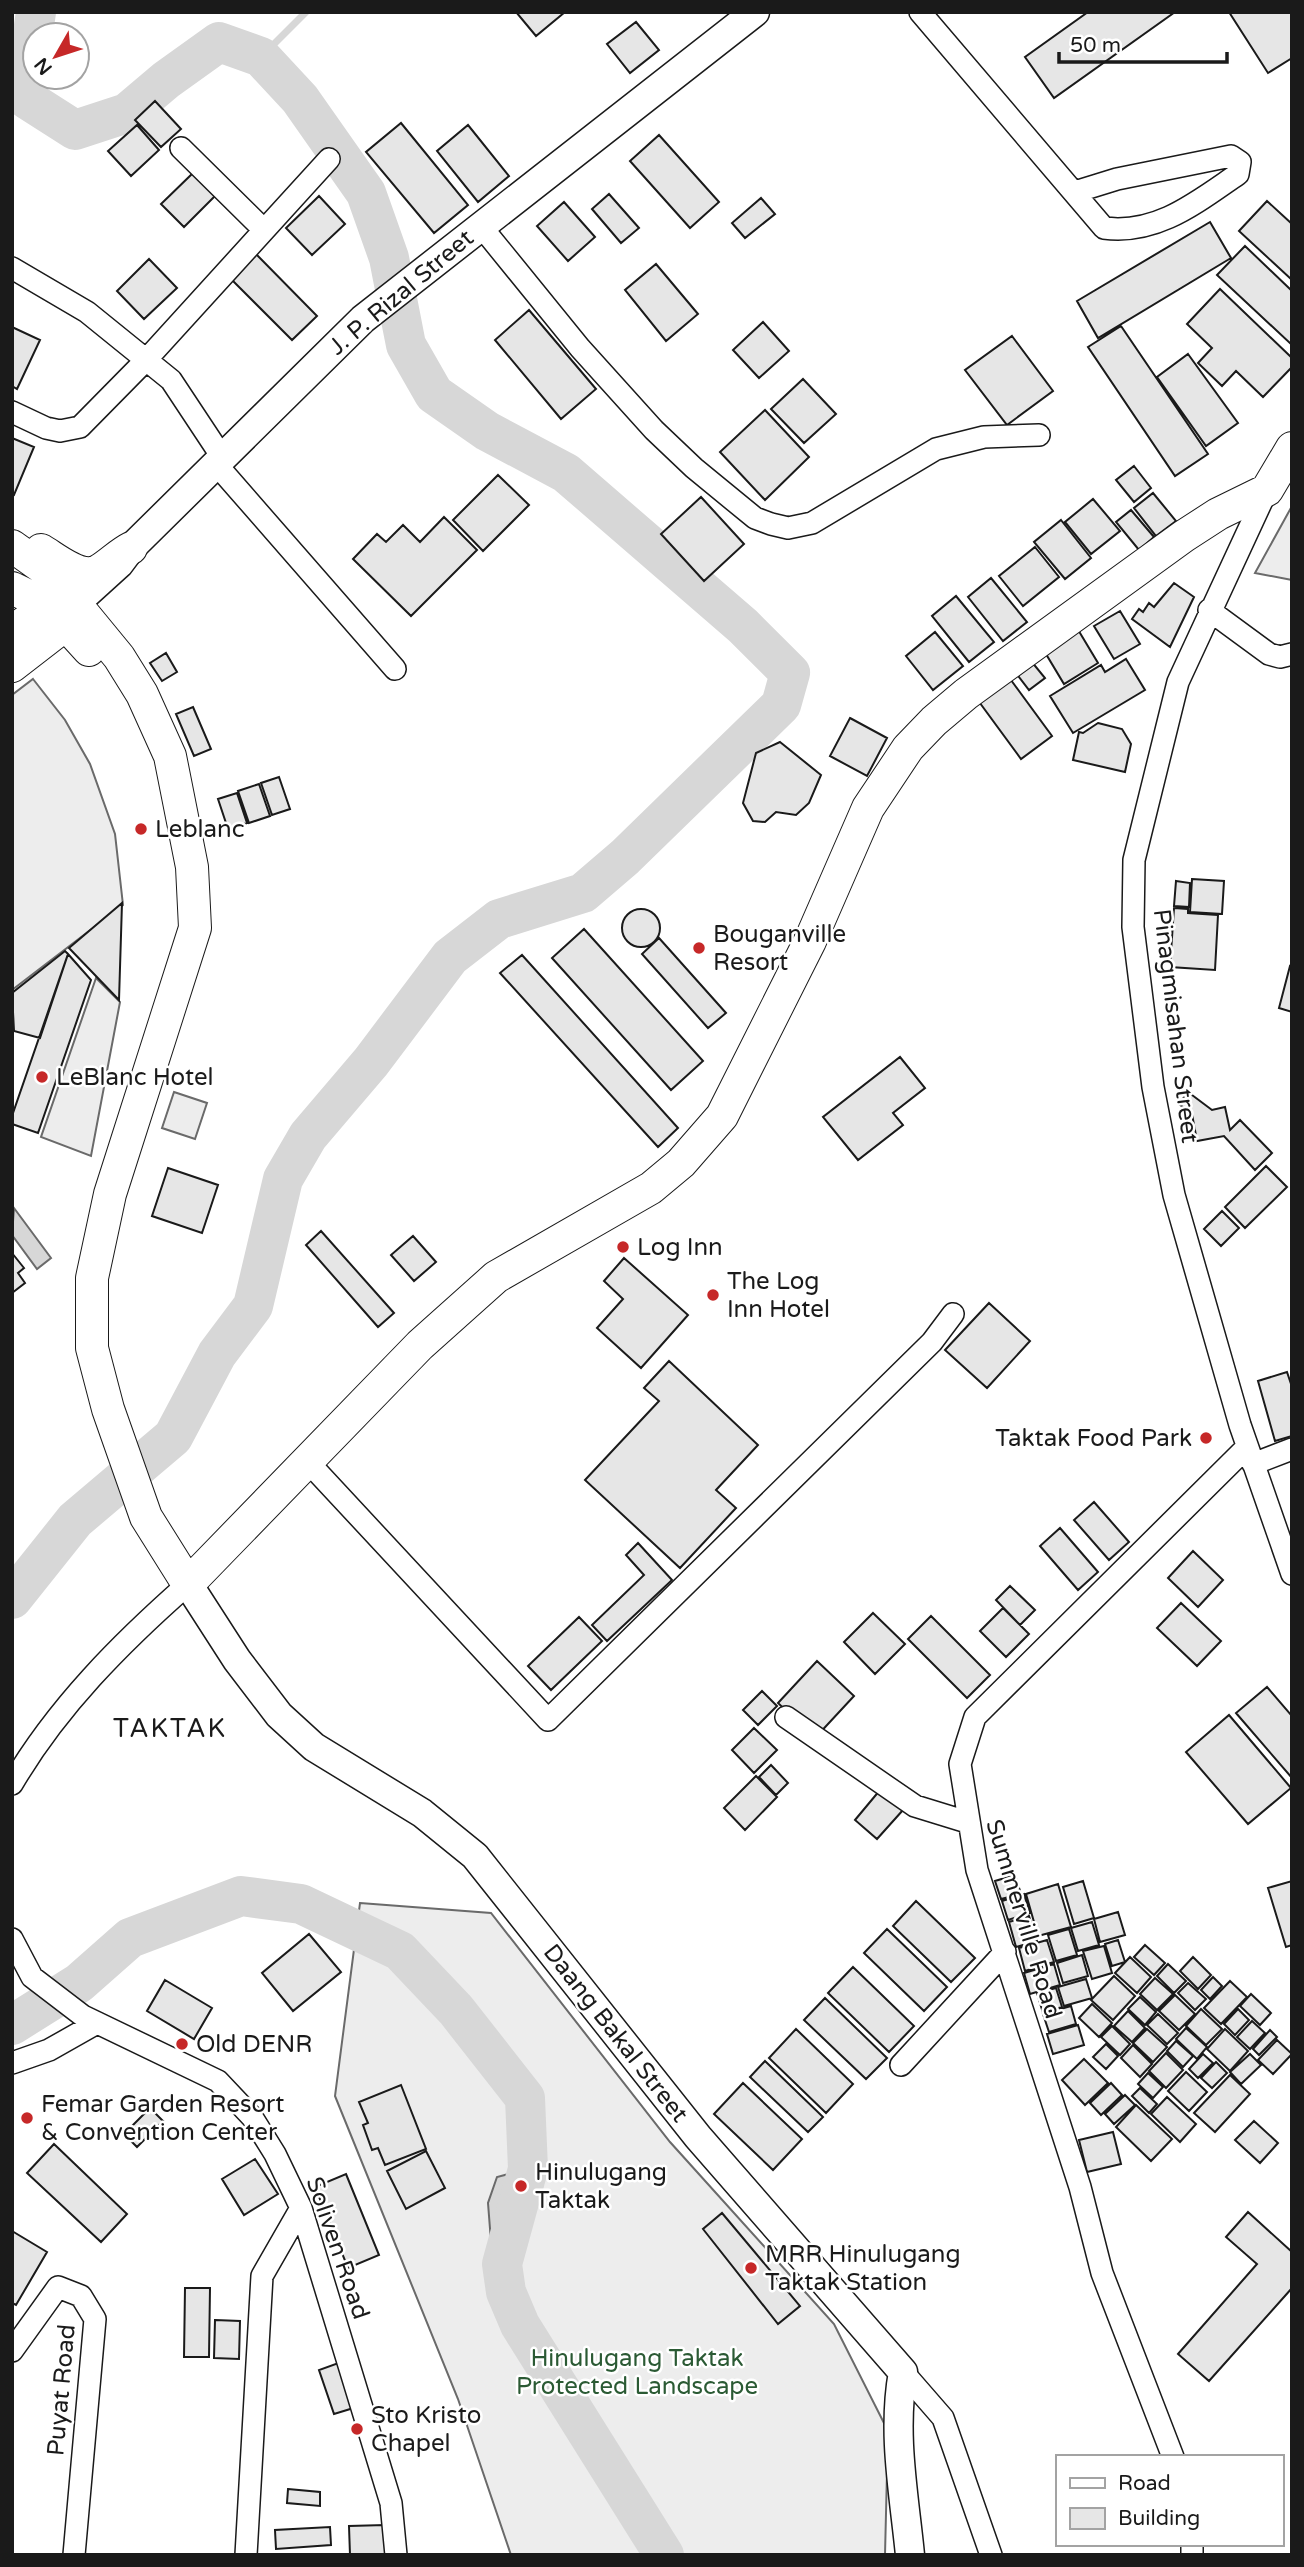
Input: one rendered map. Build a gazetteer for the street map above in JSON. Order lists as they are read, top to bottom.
{
  "streets": {
    "street": [
      "J. P. Rizal Street",
      "Pinagmisahan Street",
      "Summerville Road",
      "Daang Bakal Street",
      "Soliven Road",
      "Puyat Road"
    ]
  },
  "crossings": [
    ["Pinagmisahan Street", "Summerville Road"]
  ],
  "districts": ["TAKTAK"],
  "parks": ["Hinulugang Taktak Protected Landscape"],
  "places": [
    "Leblanc",
    "Bouganville Resort",
    "LeBlanc Hotel",
    "Log Inn",
    "The Log Inn Hotel",
    "Taktak Food Park",
    "Old DENR",
    "Femar Garden Resort & Convention Center",
    "Hinulugang Taktak",
    "MRR Hinulugang Taktak Station",
    "Sto Kristo Chapel"
  ],
  "legend": ["Road", "Building"],
  "scale_bar": "50 m",
  "north": "bottom left"
}
